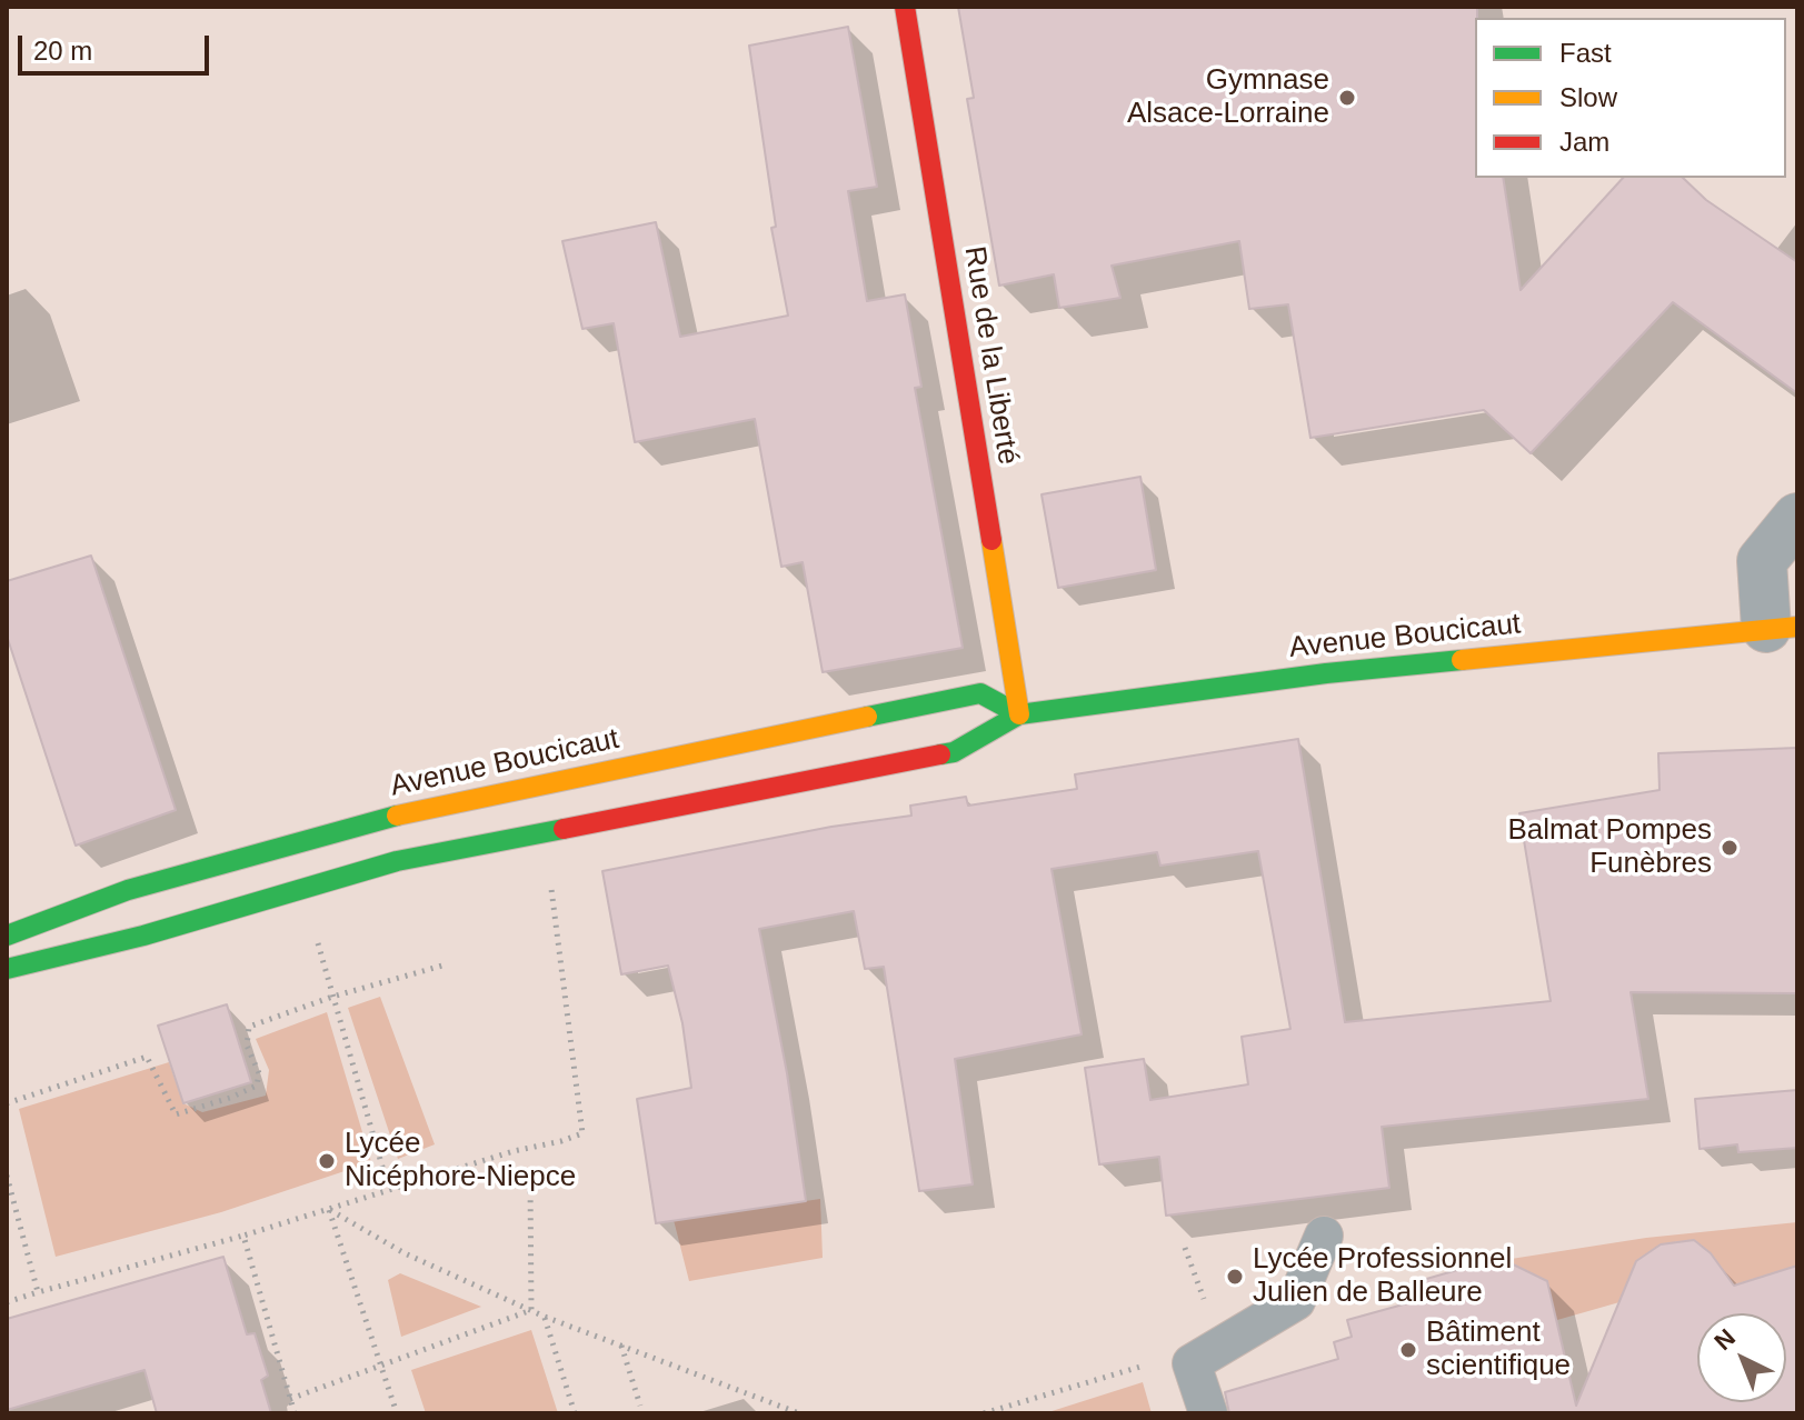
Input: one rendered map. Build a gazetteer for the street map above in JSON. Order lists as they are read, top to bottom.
{
  "streets": {
    "main road": ["Rue de la Liberté", "Avenue Boucicaut"]
  },
  "crossings": [
    ["Rue de la Liberté", "Avenue Boucicaut"]
  ],
  "places": [
    "Gymnase Alsace-Lorraine",
    "Balmat Pompes Funèbres",
    "Lycée Nicéphore-Niepce",
    "Lycée Professionnel Julien de Balleure",
    "Bâtiment scientifique"
  ],
  "legend": ["Fast", "Slow", "Jam"],
  "scale_bar": "20 m",
  "north": "top left"
}
